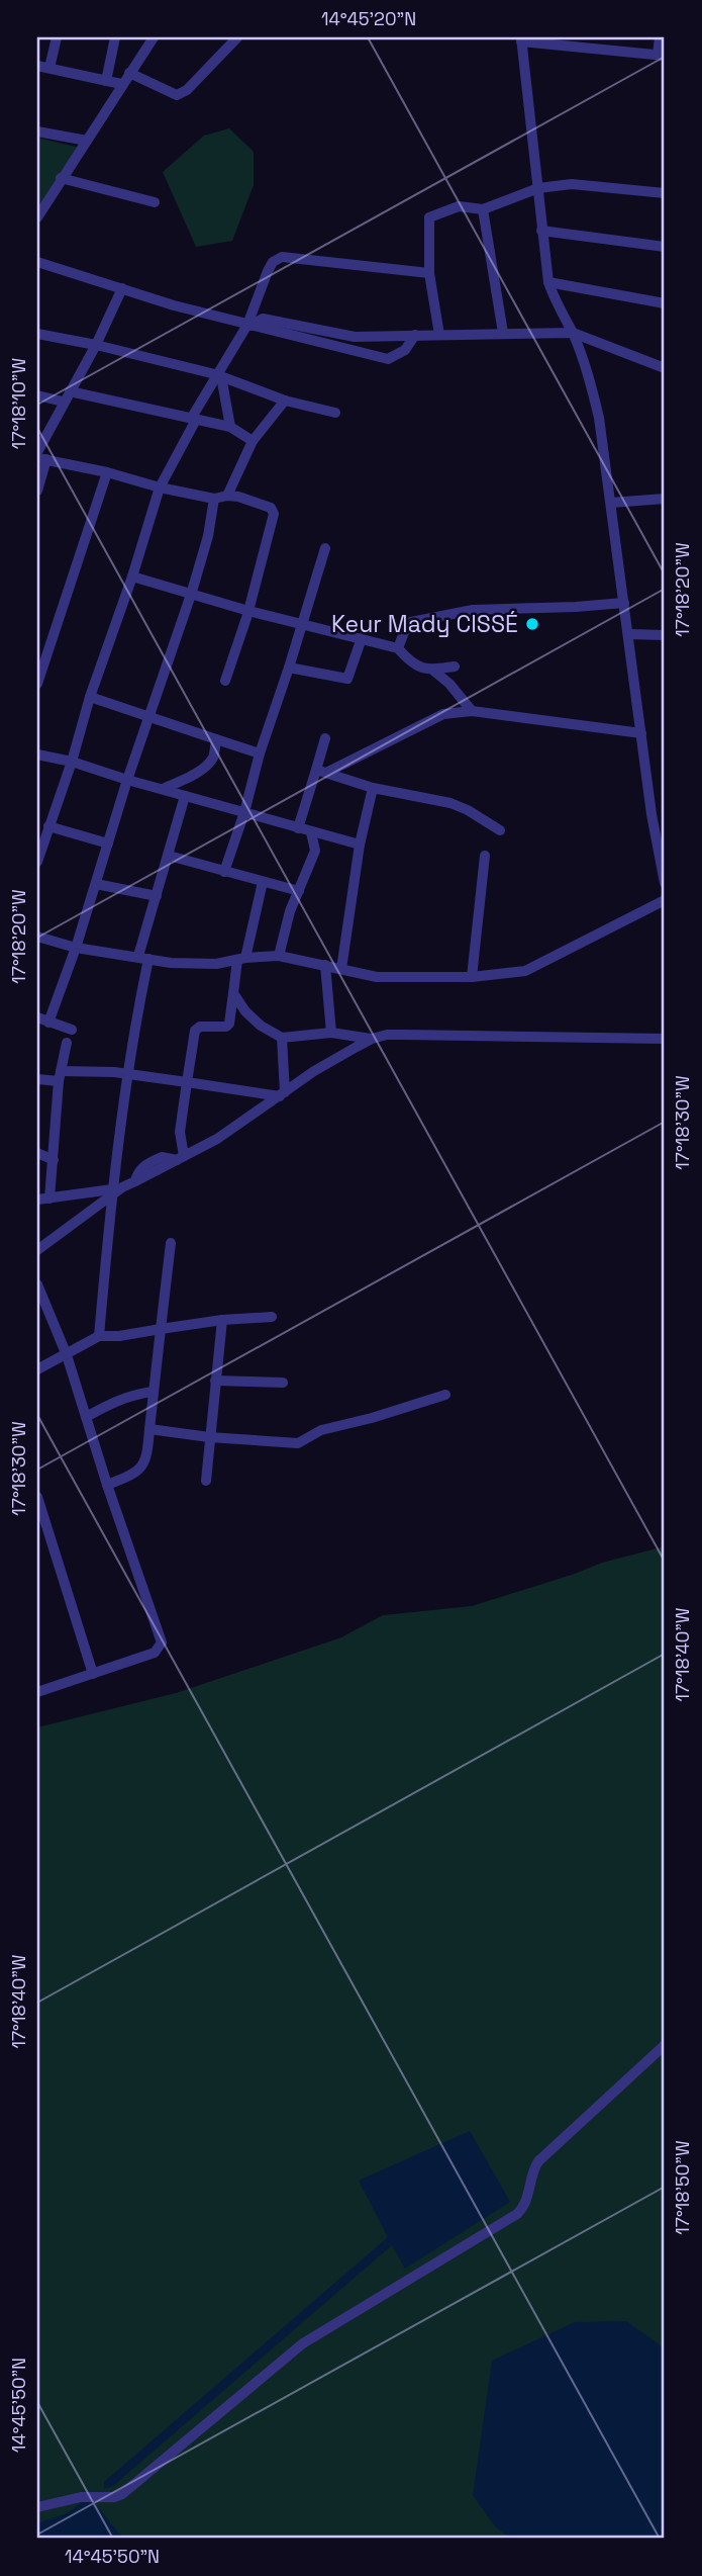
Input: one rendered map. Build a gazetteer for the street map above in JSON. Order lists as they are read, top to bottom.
{
  "places": ["Keur Mady CISSÉ"],
  "coordinates": [
    "14°45'20\"N",
    "17°18'10\"W",
    "17°18'20\"W",
    "17°18'30\"W",
    "17°18'40\"W",
    "17°18'50\"W",
    "14°45'50\"N"
  ]
}
